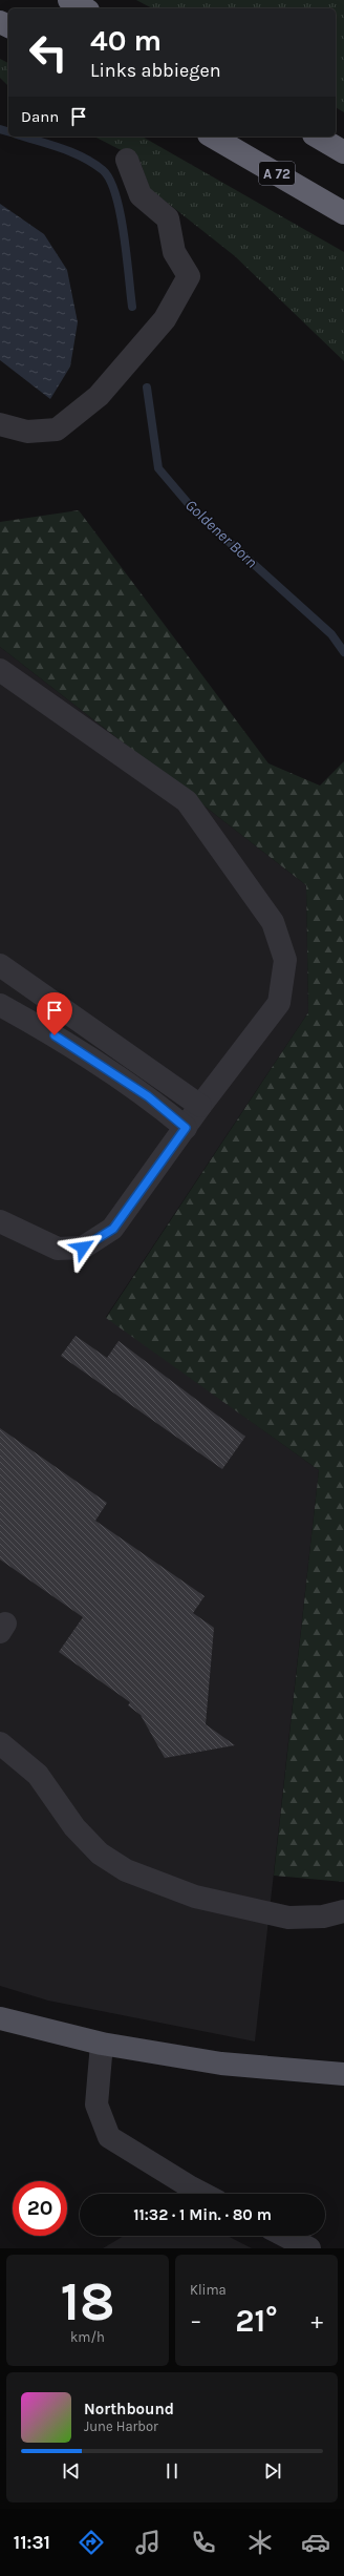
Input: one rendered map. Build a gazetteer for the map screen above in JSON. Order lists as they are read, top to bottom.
{
  "streets": {
    "highway": ["A 72"]
  },
  "water": ["Goldener Born"],
  "page": {
    "turn": ["40 m", "Links abbiegen"],
    "then": "Dann",
    "limit": "20",
    "trip": "11:32 · 1 Min. · 80 m",
    "tile": [
      ["18", "km/h"],
      "Klima"
    ],
    "heat": ["−", "21°", "+"],
    "song": ["Northbound", "June Harbor"],
    "tabs": "11:31"
  }
}
